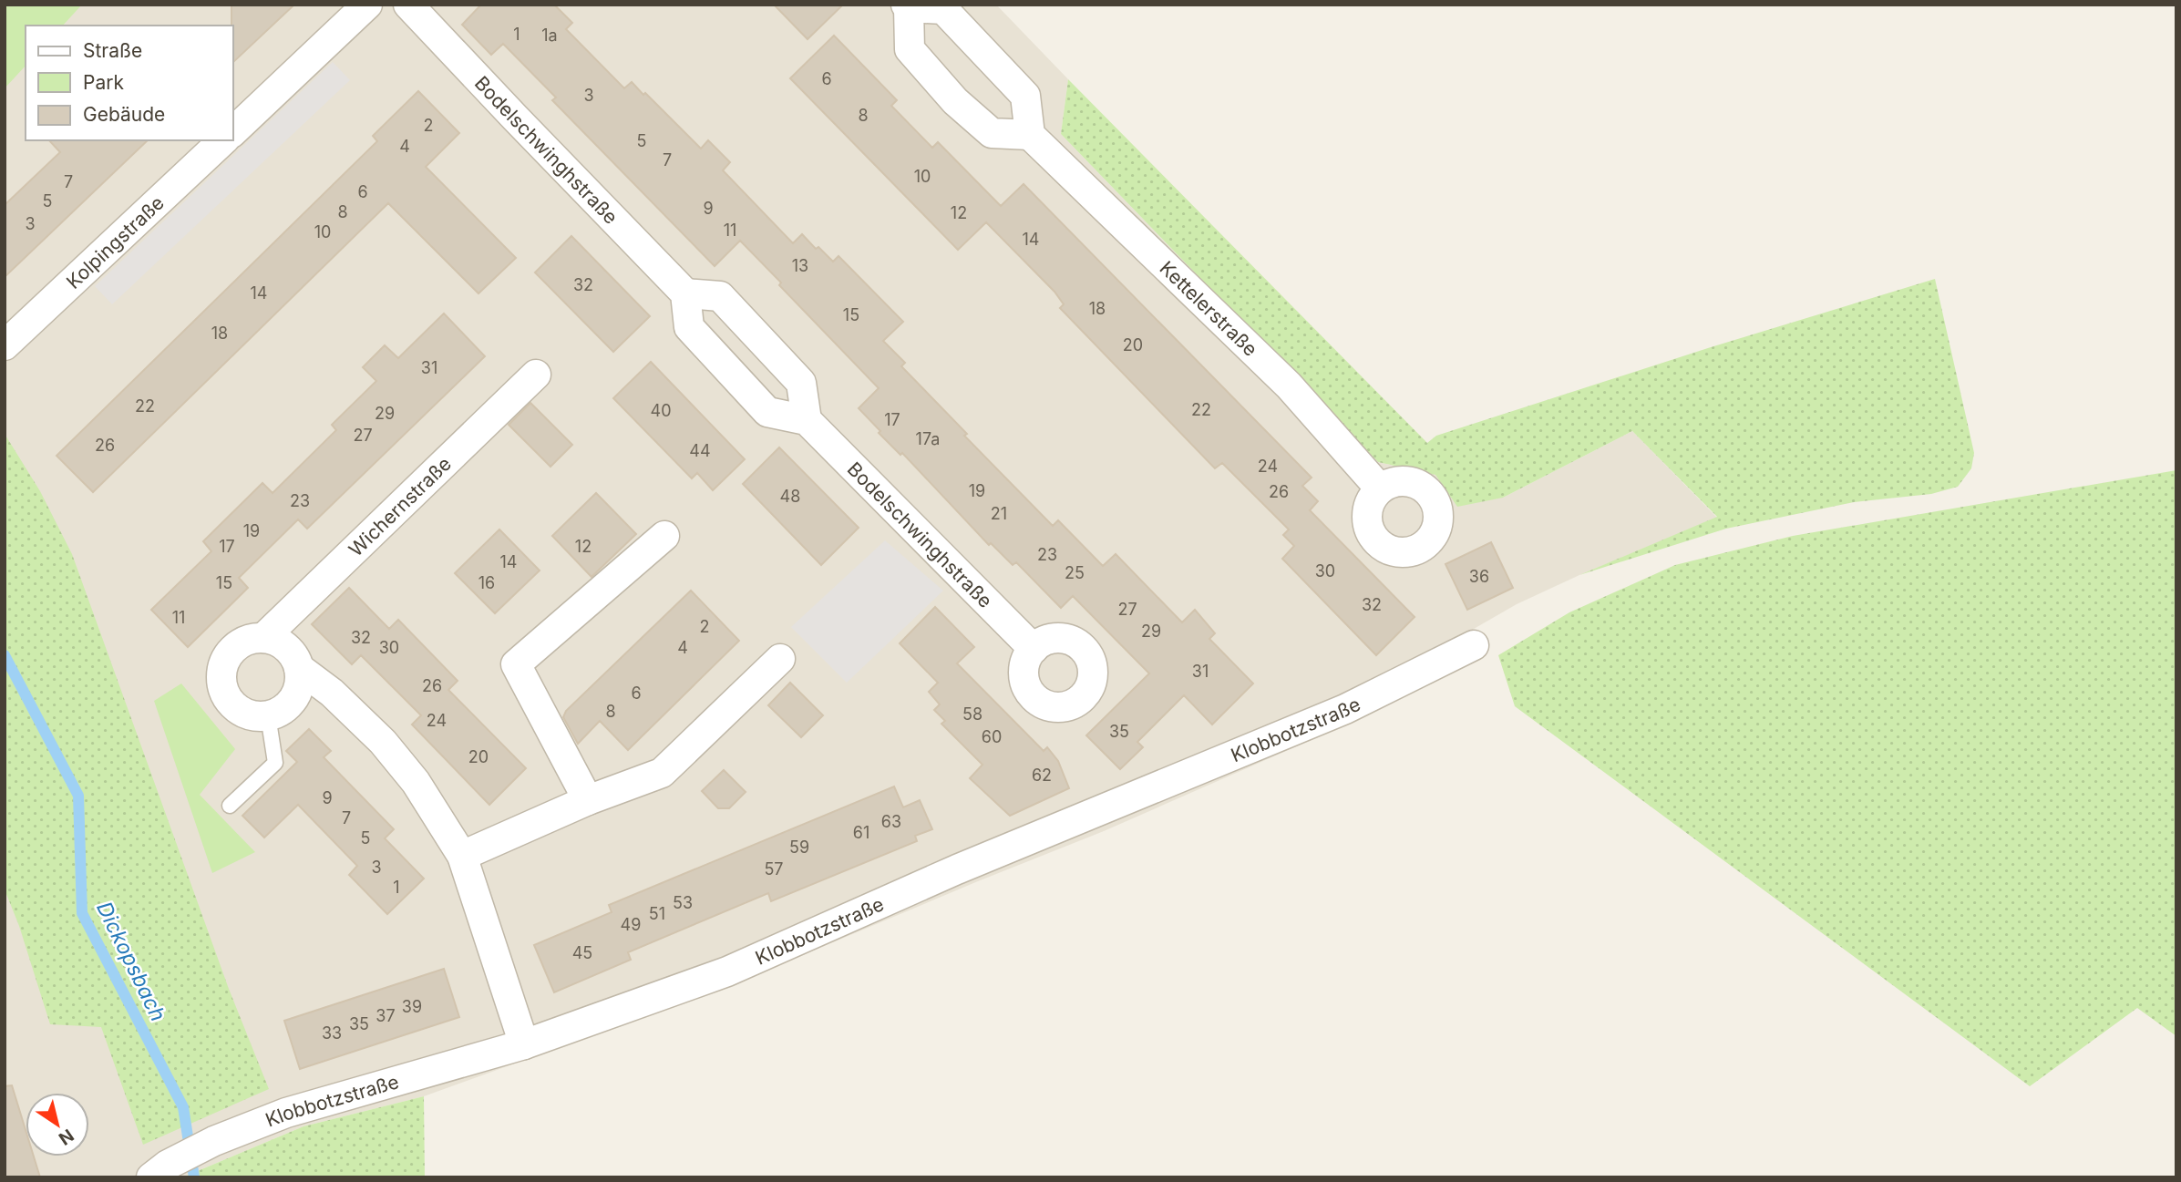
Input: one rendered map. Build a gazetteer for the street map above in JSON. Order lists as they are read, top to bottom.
{
  "streets": {
    "street": [
      "Bodelschwinghstraße",
      "Kolpingstraße",
      "Kettelerstraße",
      "Wichernstraße",
      "Klobbotzstraße"
    ]
  },
  "water": ["Dickopsbach"],
  "house_numbers": [
    "1",
    "1a",
    "6",
    "3",
    "8",
    "2",
    "5",
    "4",
    "7",
    "10",
    "7",
    "6",
    "5",
    "9",
    "8",
    "12",
    "3",
    "11",
    "10",
    "14",
    "13",
    "32",
    "14",
    "18",
    "15",
    "18",
    "20",
    "31",
    "22",
    "22",
    "40",
    "29",
    "17",
    "27",
    "17a",
    "26",
    "44",
    "24",
    "19",
    "26",
    "48",
    "23",
    "21",
    "19",
    "17",
    "12",
    "23",
    "14",
    "30",
    "25",
    "36",
    "15",
    "16",
    "32",
    "27",
    "11",
    "2",
    "29",
    "32",
    "30",
    "4",
    "31",
    "26",
    "6",
    "8",
    "58",
    "24",
    "35",
    "60",
    "20",
    "62",
    "9",
    "7",
    "63",
    "61",
    "5",
    "59",
    "3",
    "57",
    "1",
    "53",
    "51",
    "49",
    "45",
    "39",
    "37",
    "35",
    "33"
  ],
  "legend": ["Straße", "Park", "Gebäude"],
  "north": "bottom right"
}
